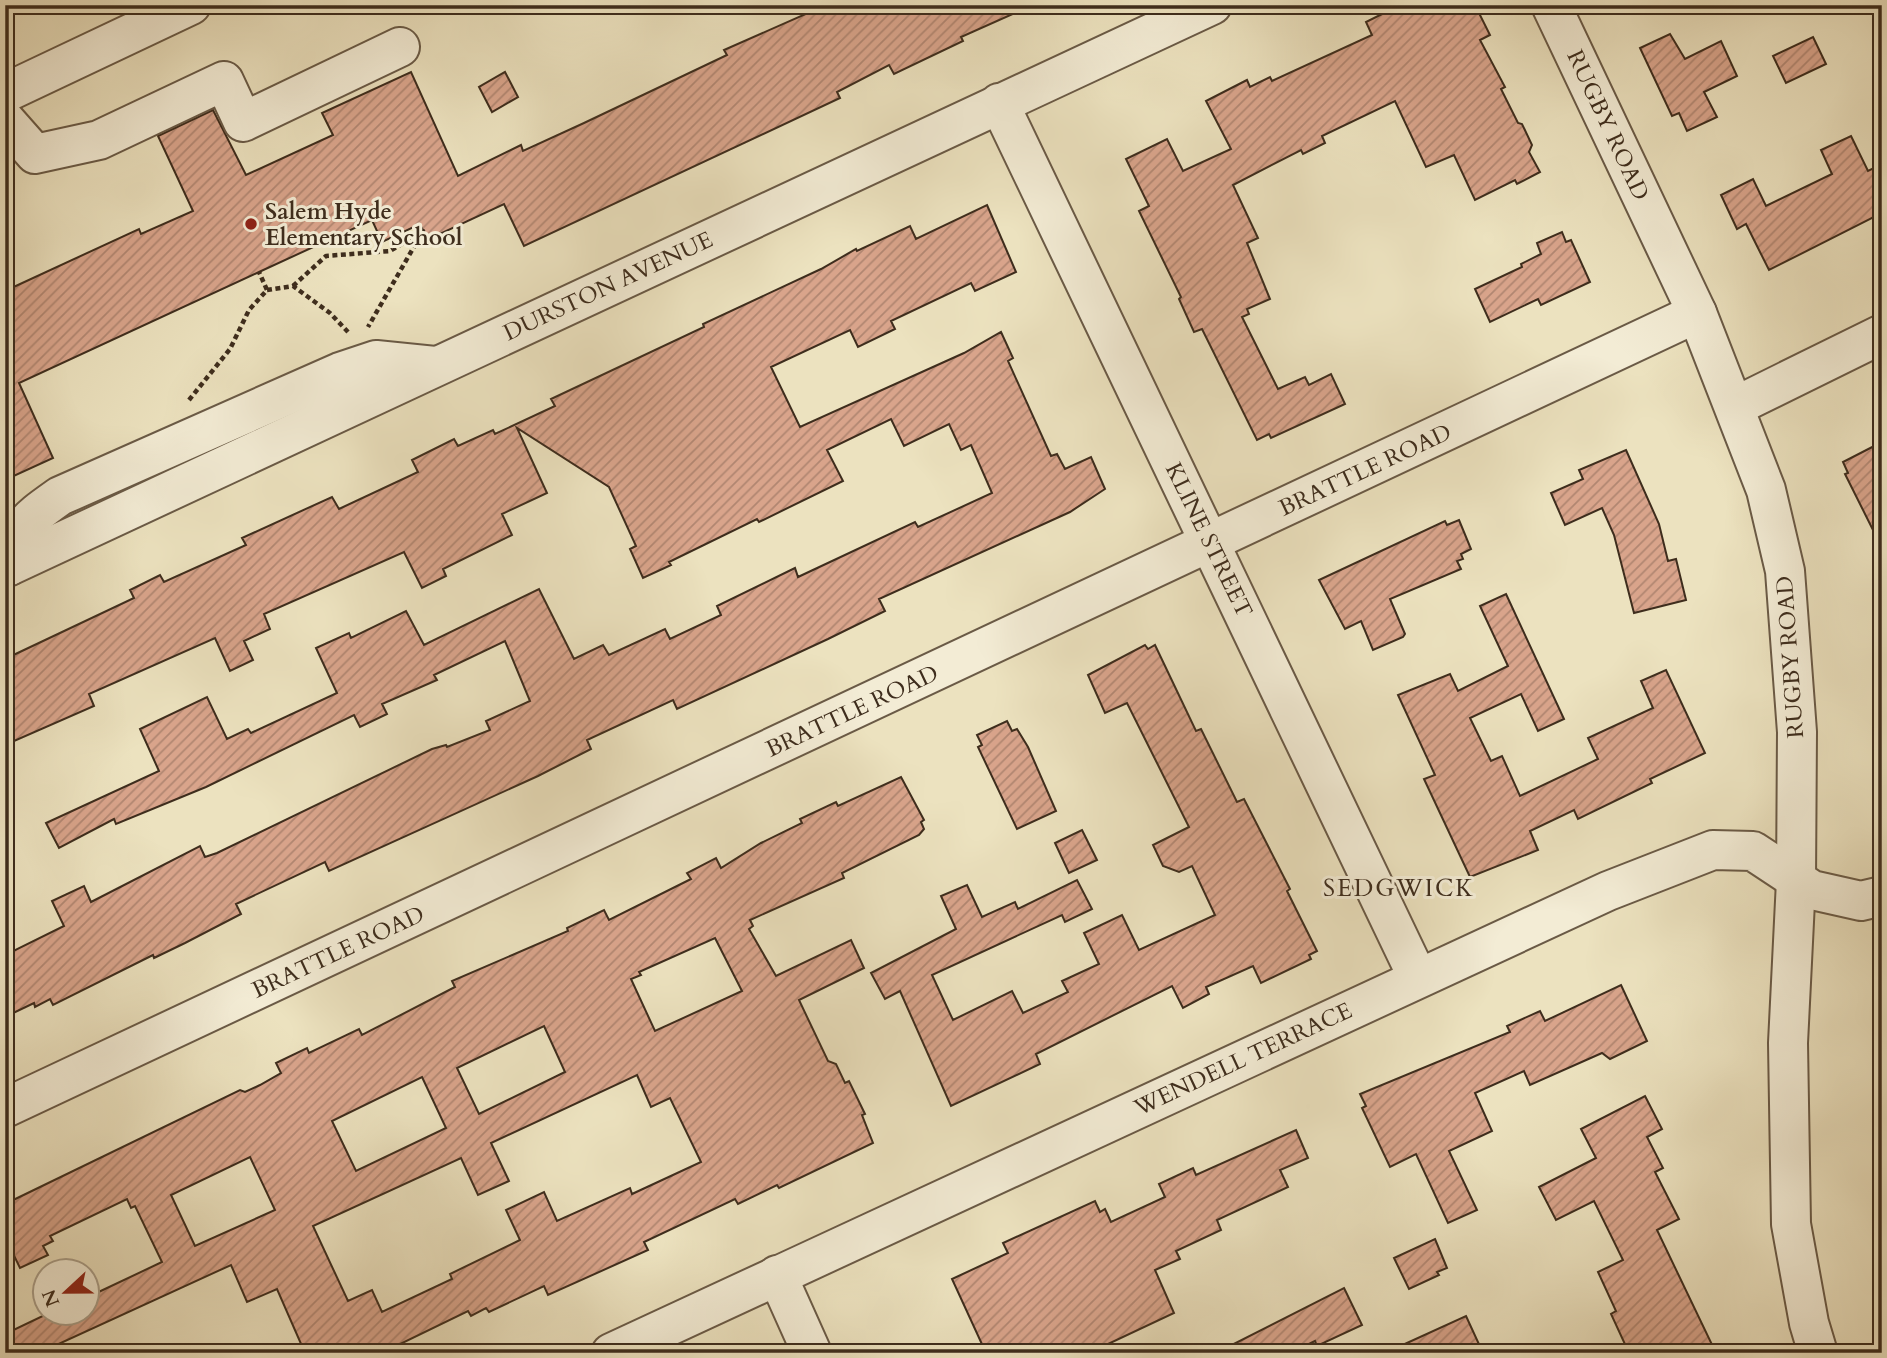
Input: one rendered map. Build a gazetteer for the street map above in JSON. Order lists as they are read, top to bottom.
{
  "streets": {
    "street": [
      "RUGBY ROAD",
      "DURSTON AVENUE",
      "BRATTLE ROAD",
      "KLINE STREET",
      "WENDELL TERRACE"
    ]
  },
  "crossings": [
    ["RUGBY ROAD", "BRATTLE ROAD"],
    ["RUGBY ROAD", "WENDELL TERRACE"],
    ["DURSTON AVENUE", "KLINE STREET"],
    ["BRATTLE ROAD", "KLINE STREET"],
    ["KLINE STREET", "WENDELL TERRACE"]
  ],
  "districts": ["SEDGWICK"],
  "places": ["Salem Hyde Elementary School"],
  "north": "left"
}
